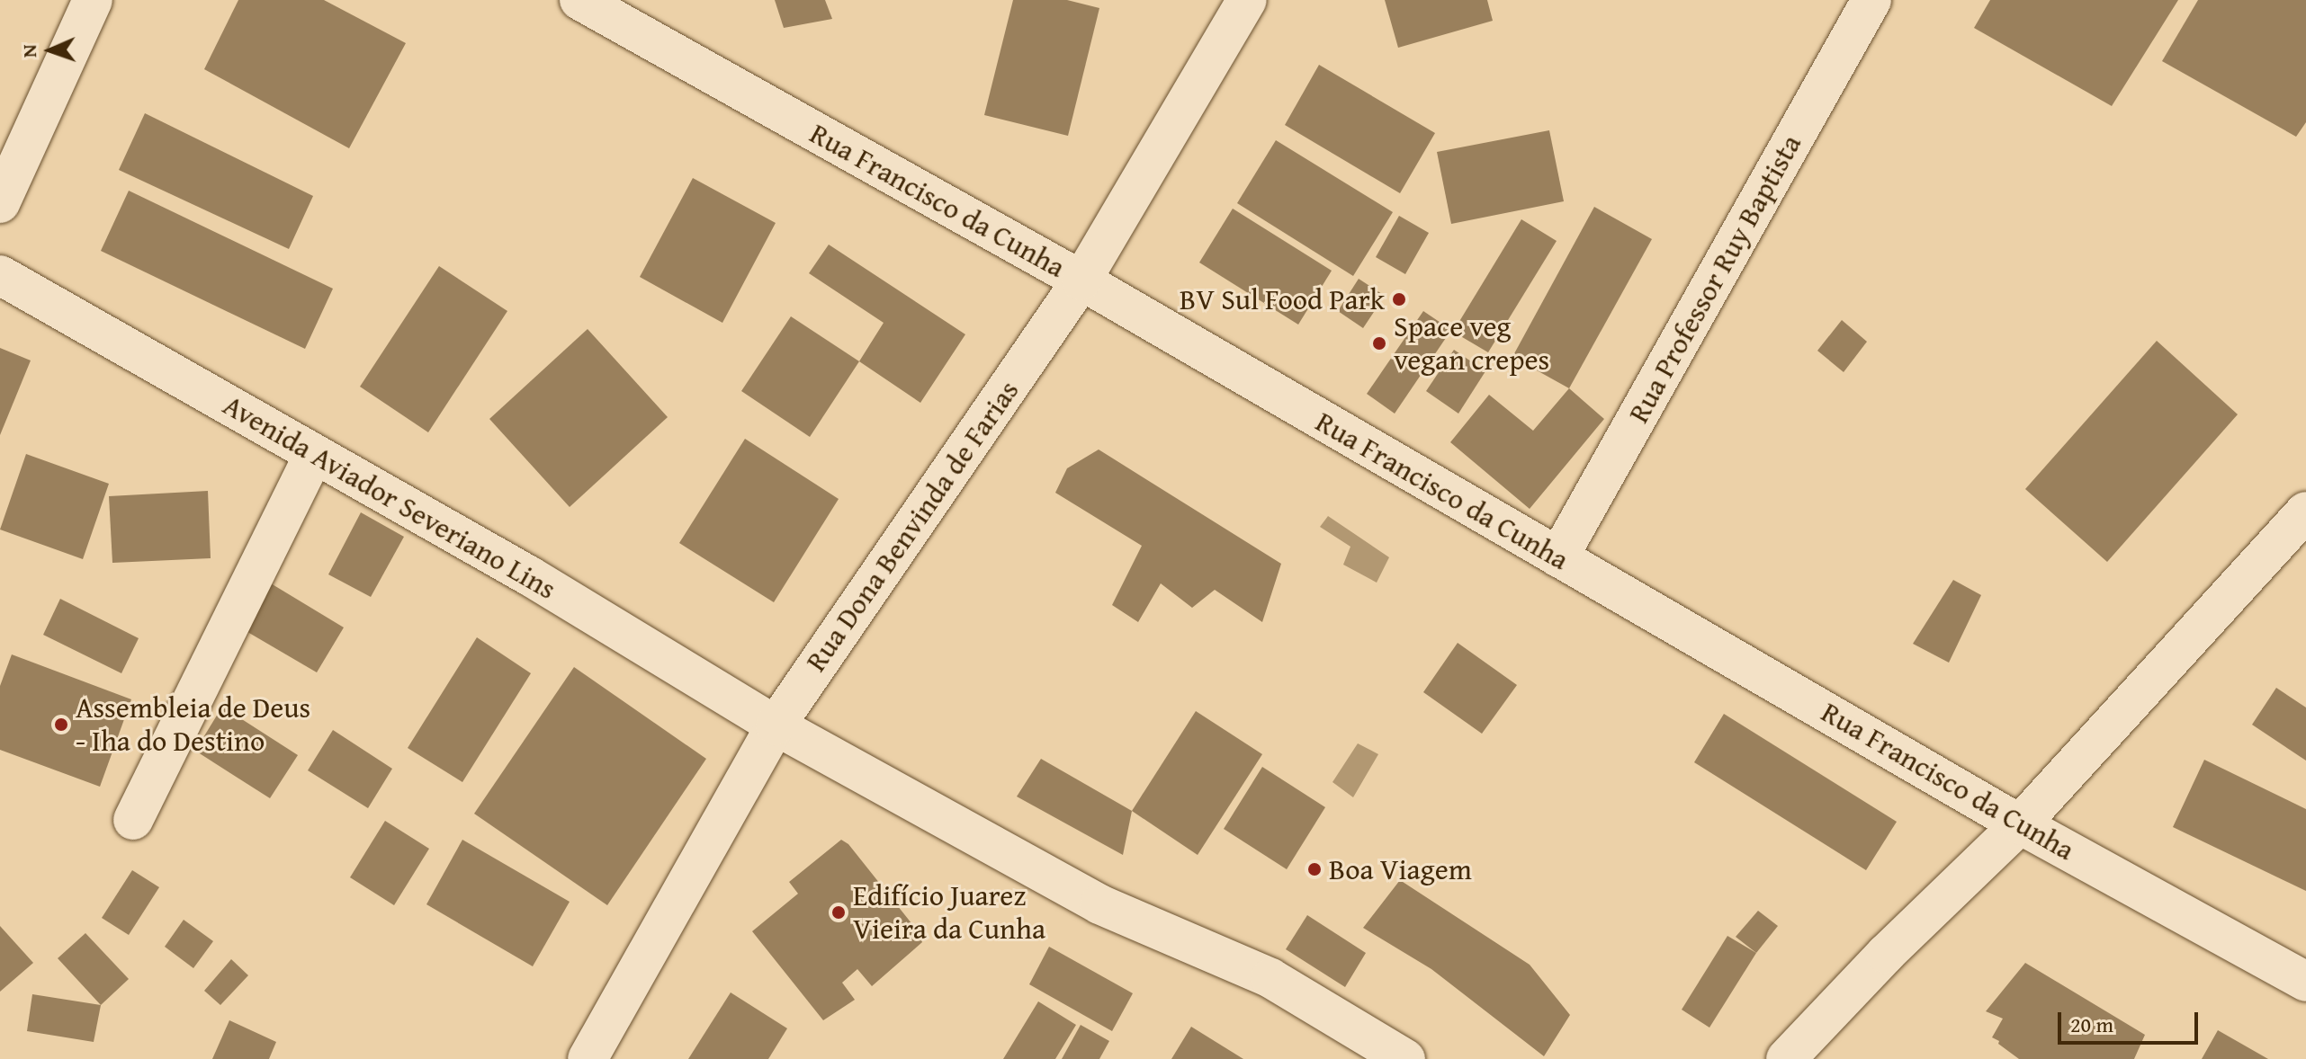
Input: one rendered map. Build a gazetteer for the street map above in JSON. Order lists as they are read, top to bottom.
{
  "streets": {
    "street": [
      "Rua Francisco da Cunha",
      "Rua Professor Ruy Baptista",
      "Avenida Aviador Severiano Lins",
      "Rua Dona Benvinda de Farias"
    ]
  },
  "crossings": [
    ["Rua Francisco da Cunha", "Rua Professor Ruy Baptista"],
    ["Rua Francisco da Cunha", "Rua Dona Benvinda de Farias"],
    ["Avenida Aviador Severiano Lins", "Rua Dona Benvinda de Farias"]
  ],
  "places": [
    "BV Sul Food Park",
    "Space veg vegan crepes",
    "Assembleia de Deus - Iha do Destino",
    "Boa Viagem",
    "Edifício Juarez Vieira da Cunha"
  ],
  "scale_bar": "20 m",
  "north": "left"
}
